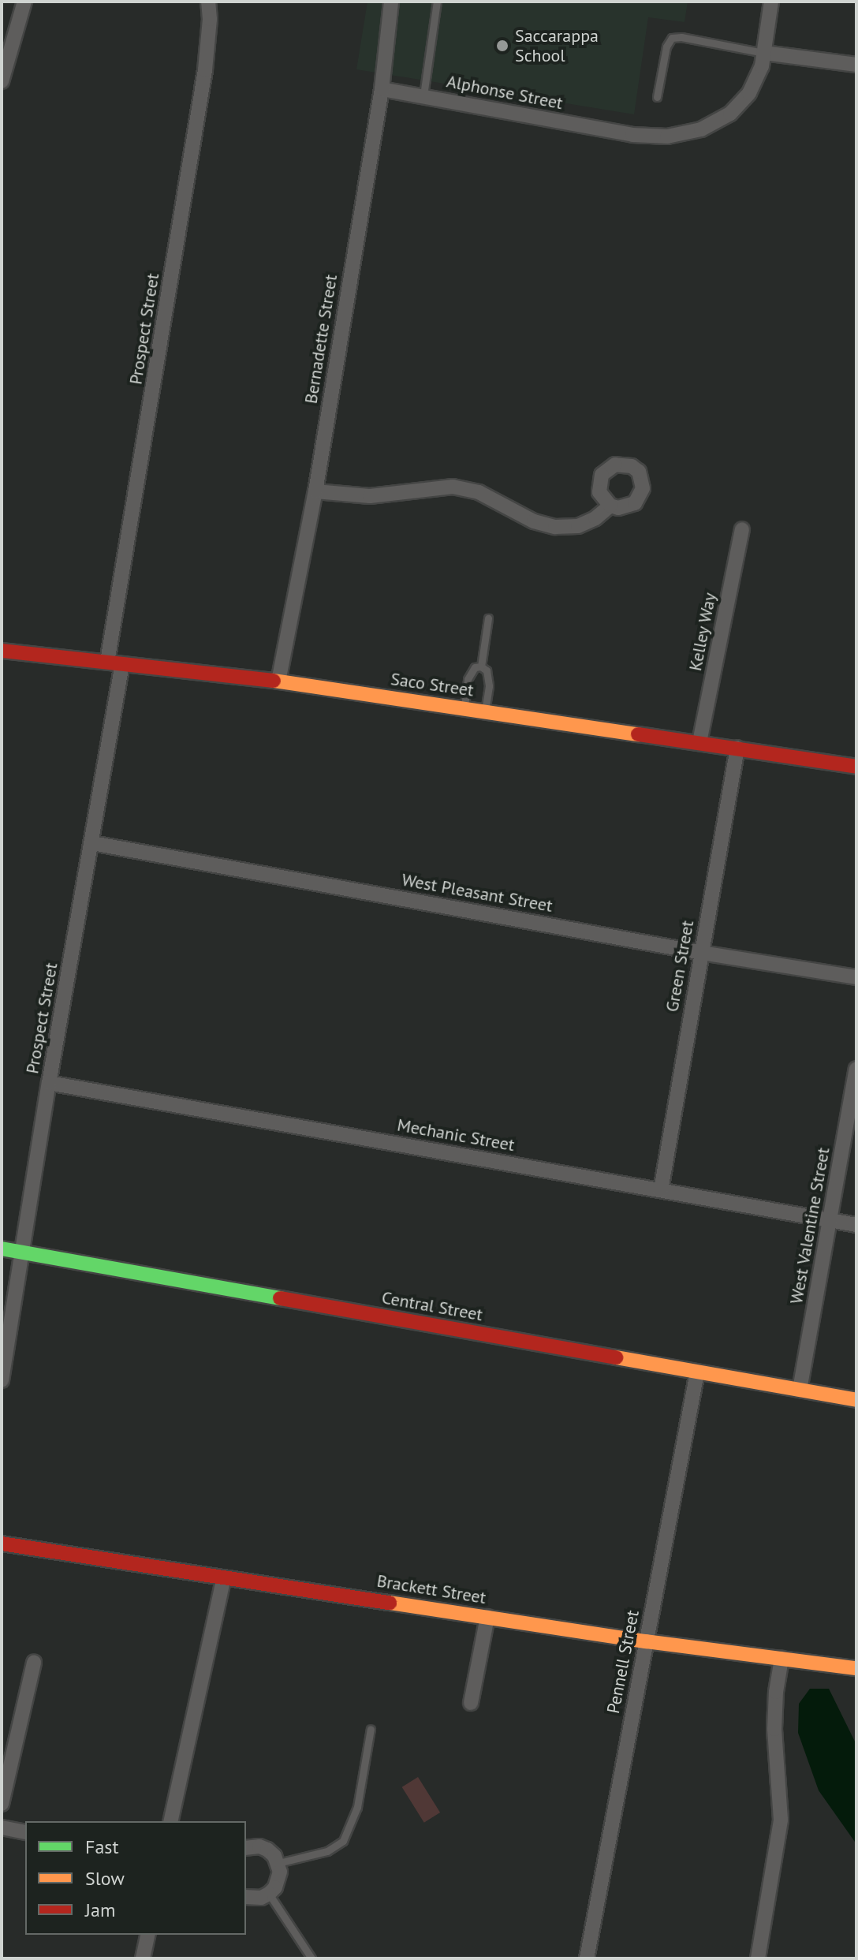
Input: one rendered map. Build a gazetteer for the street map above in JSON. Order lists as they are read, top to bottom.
{
  "streets": {
    "street": [
      "Alphonse Street",
      "Prospect Street",
      "Bernadette Street",
      "Kelley Way",
      "Saco Street",
      "West Pleasant Street",
      "Green Street",
      "Mechanic Street",
      "West Valentine Street",
      "Central Street",
      "Brackett Street",
      "Pennell Street"
    ]
  },
  "crossings": [
    ["Alphonse Street", "Bernadette Street"],
    ["Prospect Street", "Saco Street"],
    ["Prospect Street", "West Pleasant Street"],
    ["Prospect Street", "Mechanic Street"],
    ["Prospect Street", "Central Street"],
    ["Bernadette Street", "Saco Street"],
    ["Kelley Way", "Saco Street"],
    ["Saco Street", "Green Street"],
    ["West Pleasant Street", "Green Street"],
    ["Green Street", "Mechanic Street"],
    ["Mechanic Street", "West Valentine Street"],
    ["West Valentine Street", "Central Street"],
    ["Central Street", "Pennell Street"],
    ["Brackett Street", "Pennell Street"]
  ],
  "places": ["Saccarappa School"],
  "legend": ["Fast", "Slow", "Jam"]
}
